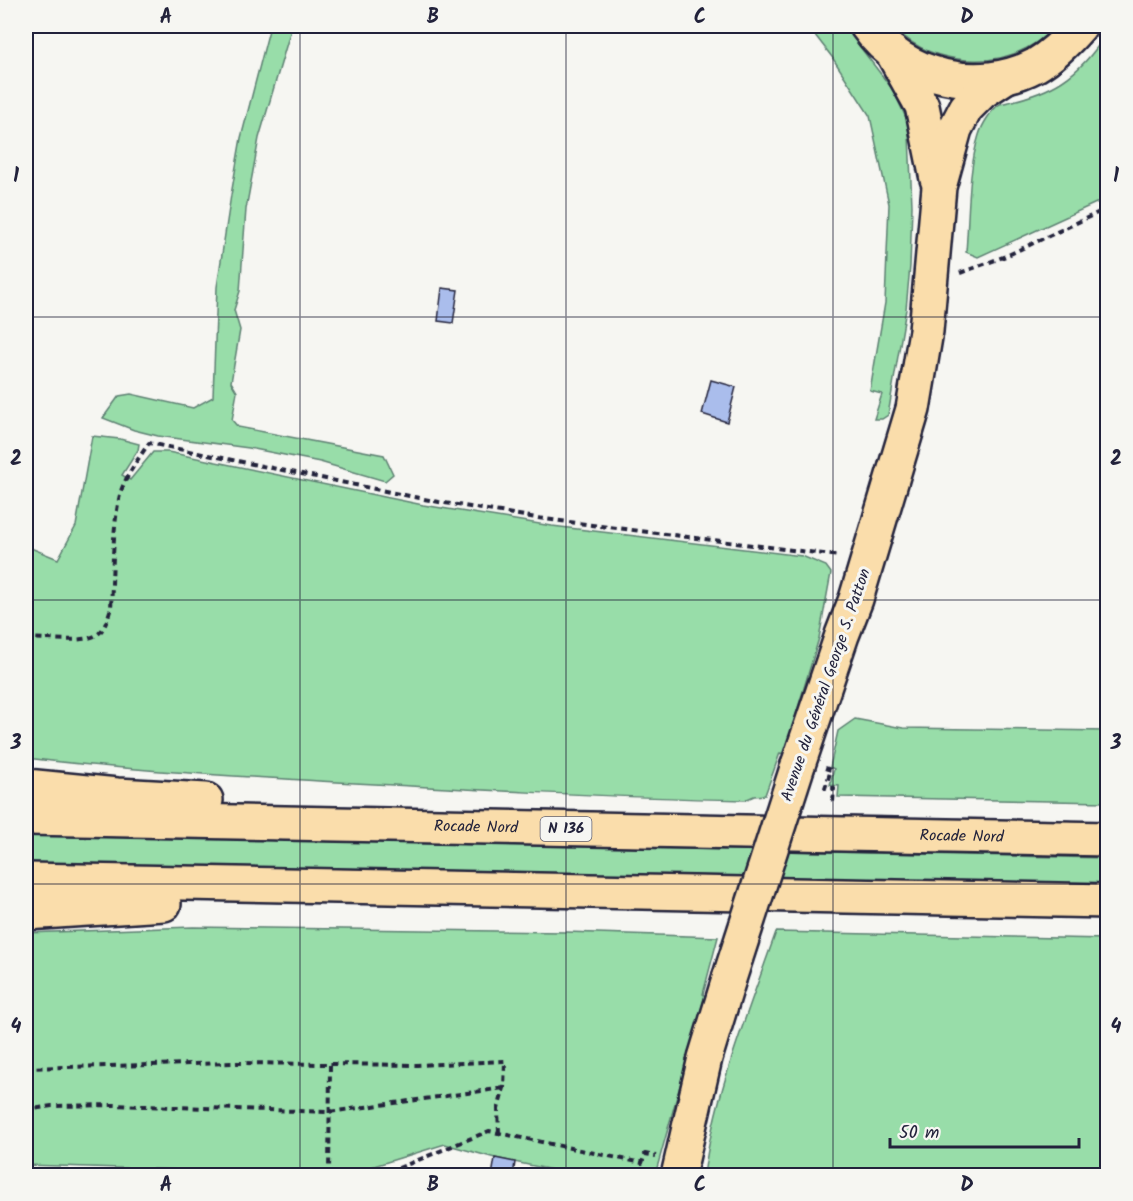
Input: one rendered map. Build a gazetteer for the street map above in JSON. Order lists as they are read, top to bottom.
{
  "streets": {
    "main road": ["Avenue du Général George S. Patton", "Rocade Nord", "N 136"]
  },
  "scale_bar": "50 m",
  "grid": {
    "columns": [
      "A",
      "B",
      "C",
      "D"
    ],
    "rows": [
      "1",
      "2",
      "3",
      "4"
    ]
  }
}
